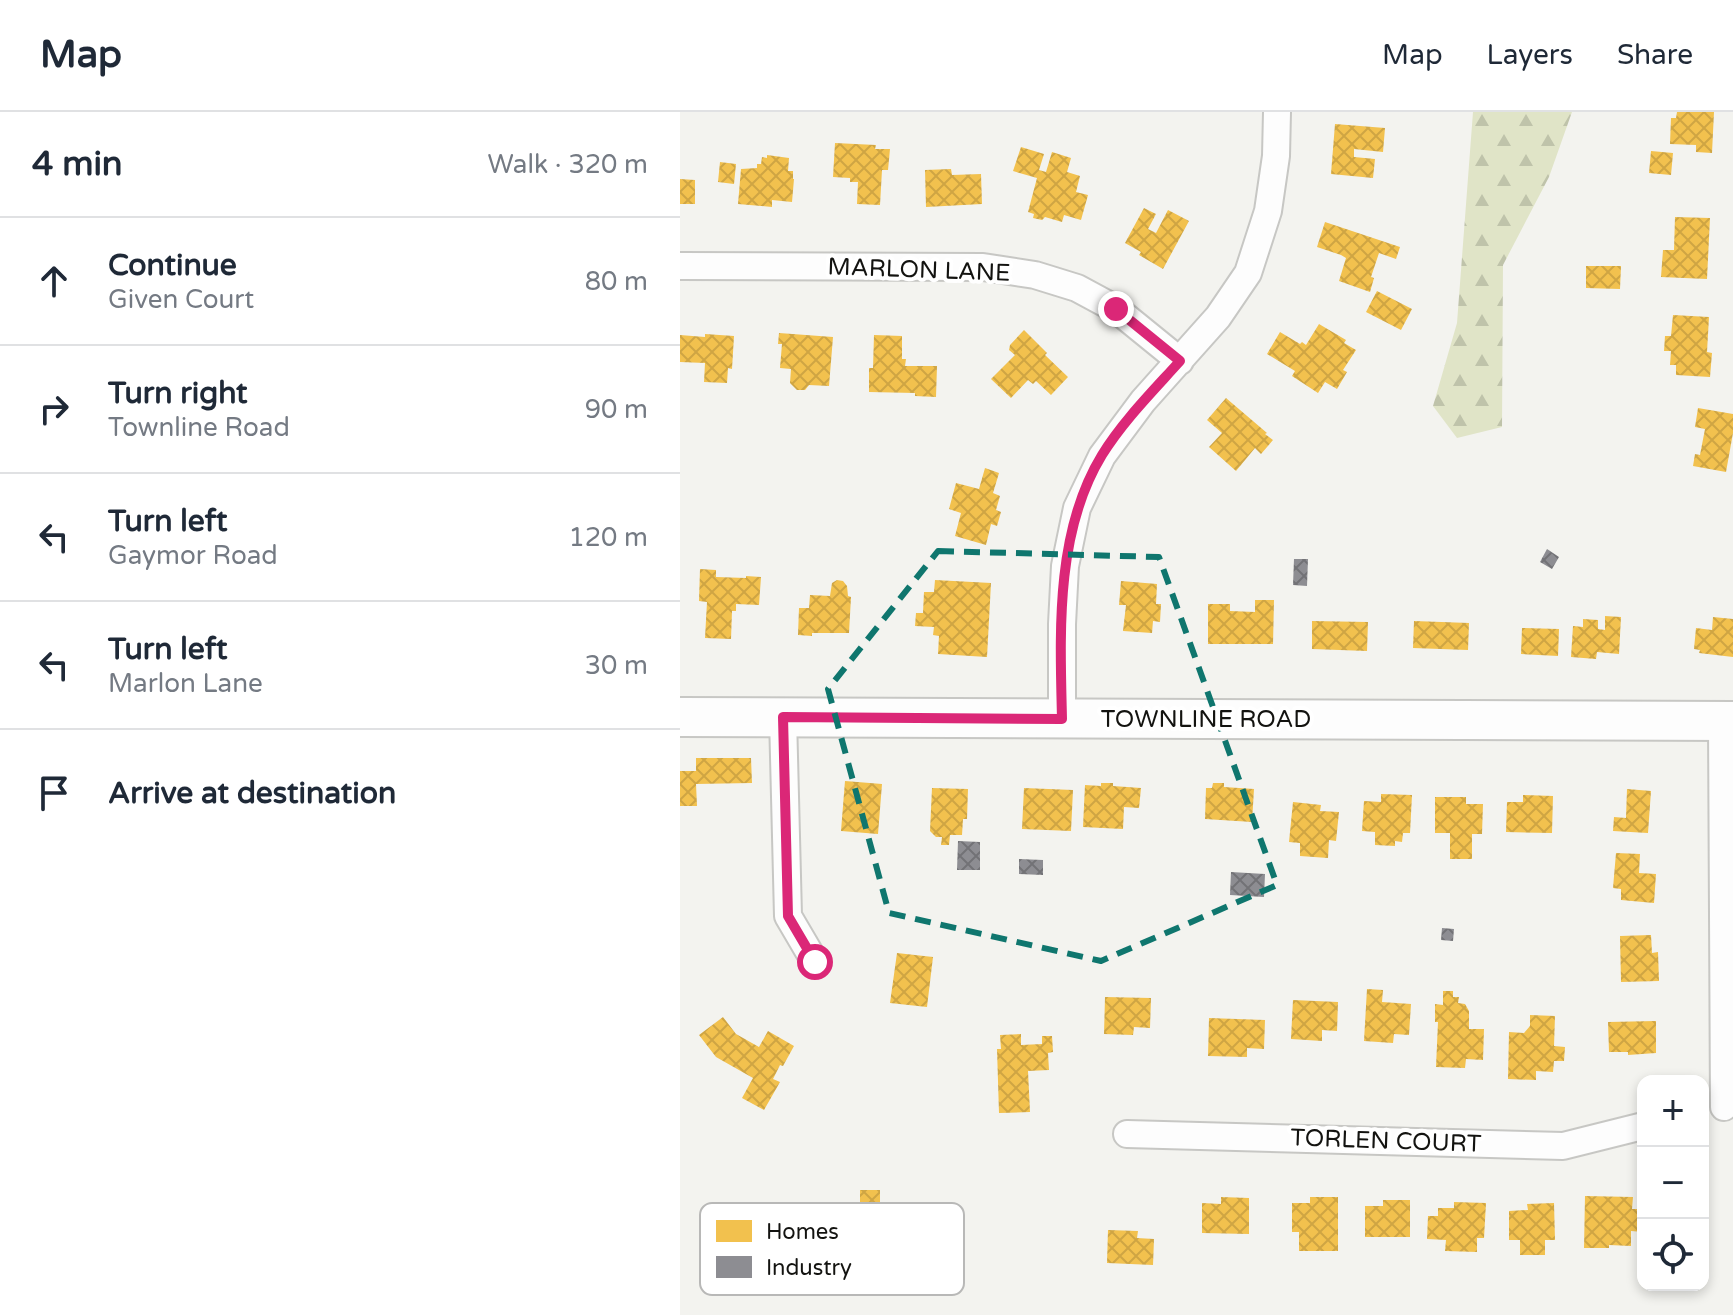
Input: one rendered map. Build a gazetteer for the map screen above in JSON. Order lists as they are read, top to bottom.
{
  "streets": {
    "street": ["MARLON LANE", "TOWNLINE ROAD", "TORLEN COURT"]
  },
  "legend": ["Homes", "Industry"],
  "page": {
    "header": "Map",
    "nav": ["Map", "Layers", "Share"],
    "heading": ["4 min", "Walk · 320 m"],
    "list": [
      ["Continue", "Given Court", "80 m"],
      ["Turn right", "Townline Road", "90 m"],
      ["Turn left", "Gaymor Road", "120 m"],
      ["Turn left", "Marlon Lane", "30 m"],
      "Arrive at destination"
    ],
    "map_buttons": ["+", "−"]
  }
}
